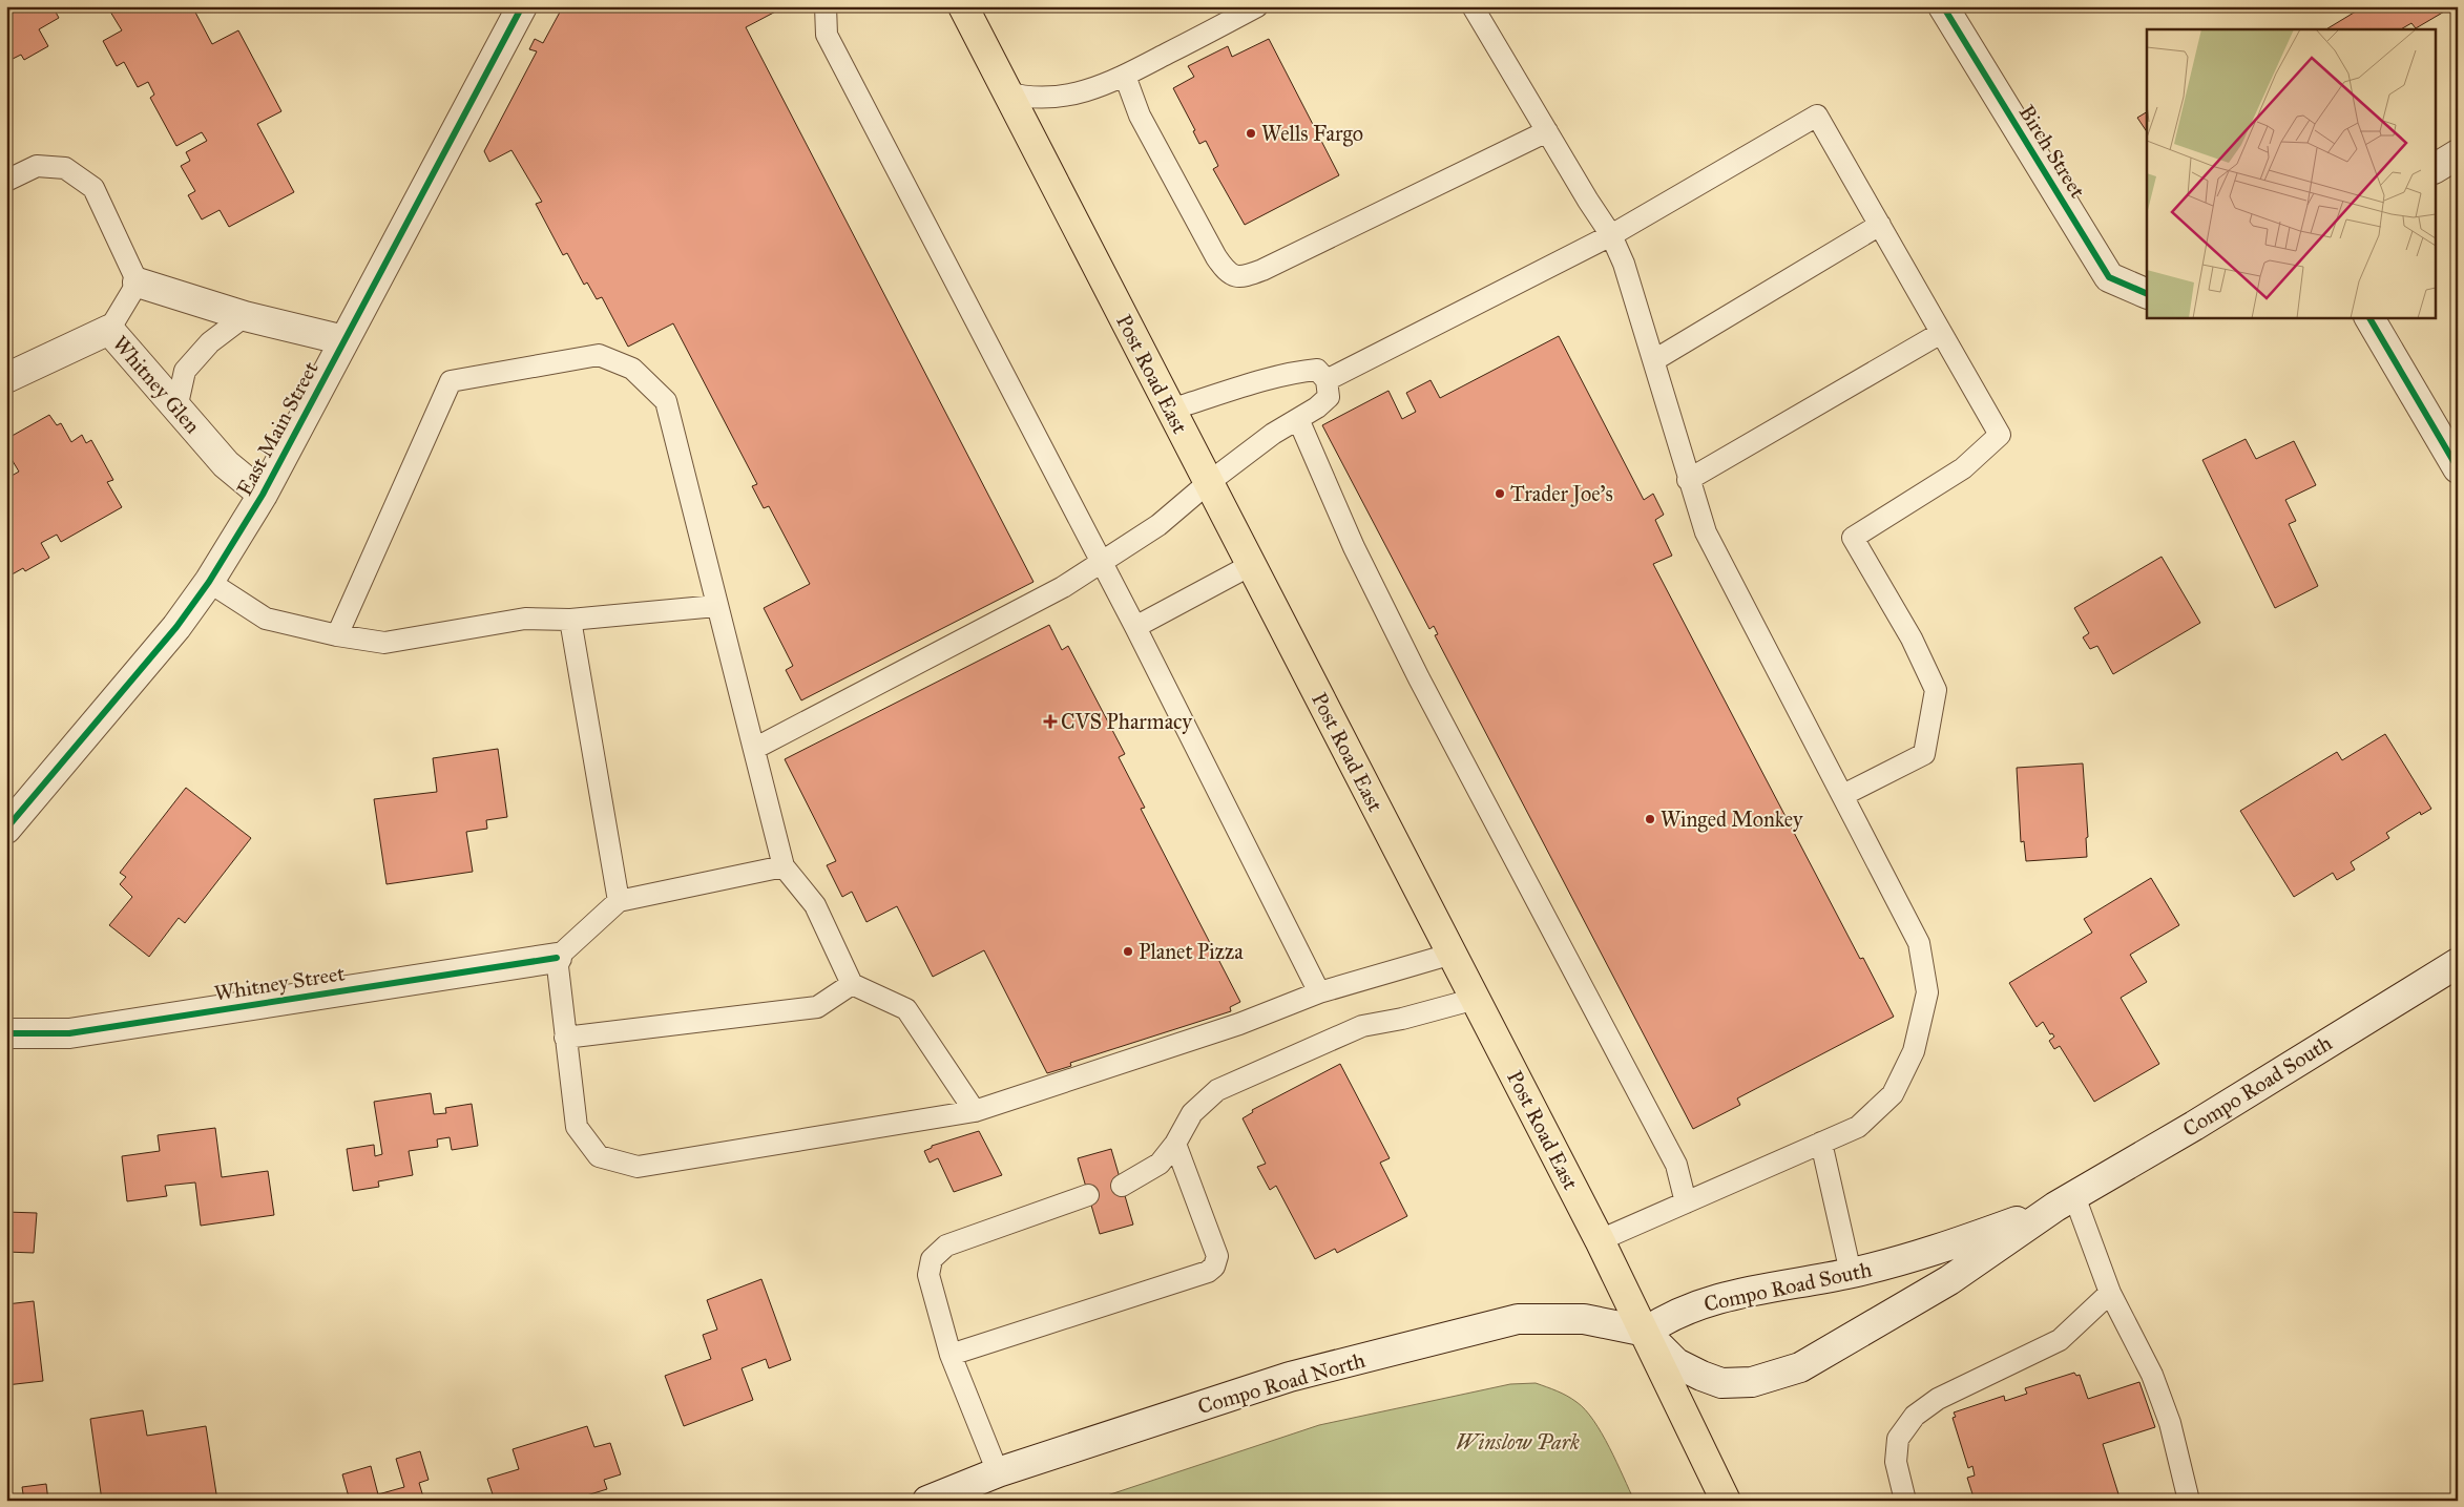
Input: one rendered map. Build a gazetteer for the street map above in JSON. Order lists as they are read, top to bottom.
{
  "streets": {
    "main road": ["Post Road East"],
    "street": [
      "Birch Street",
      "Whitney Glen",
      "East Main Street",
      "Whitney Street",
      "Compo Road South",
      "Compo Road North"
    ]
  },
  "crossings": [
    ["Post Road East", "Compo Road South"],
    ["Post Road East", "Compo Road North"],
    ["Whitney Glen", "East Main Street"],
    ["Compo Road South", "Compo Road North"]
  ],
  "parks": ["Winslow Park"],
  "places": {
    "other": [
      "Wells Fargo",
      "Trader Joe's",
      "Winged Monkey",
      "Planet Pizza"
    ],
    "health": ["CVS Pharmacy"]
  }
}
